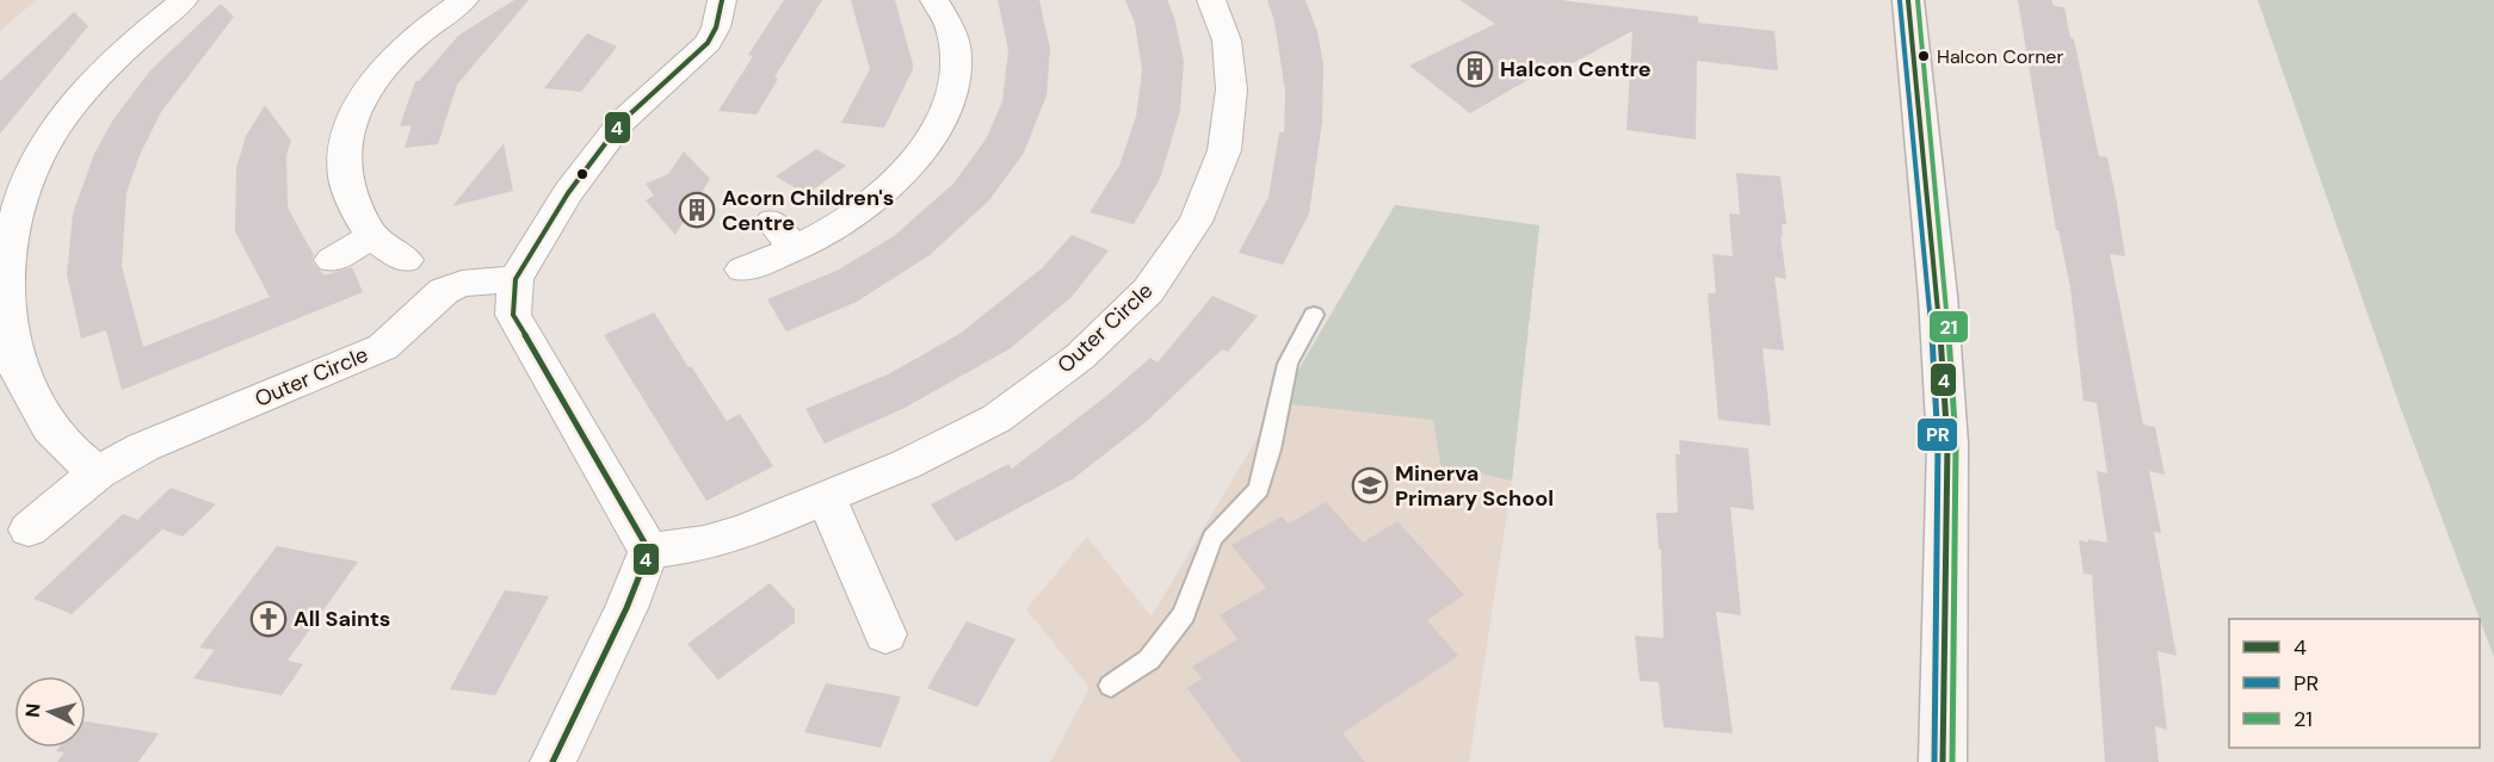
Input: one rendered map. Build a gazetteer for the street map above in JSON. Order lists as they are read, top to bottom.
{
  "streets": {
    "street": ["Outer Circle"]
  },
  "places": {
    "other": ["Halcon Corner"],
    "building": ["Halcon Centre", "Acorn Children's Centre"],
    "school or university": ["Minerva Primary School"],
    "church": ["All Saints"]
  },
  "lines": ["transit line 4", "transit line 21", "transit line PR"],
  "legend": ["4", "PR", "21"],
  "north": "left"
}
